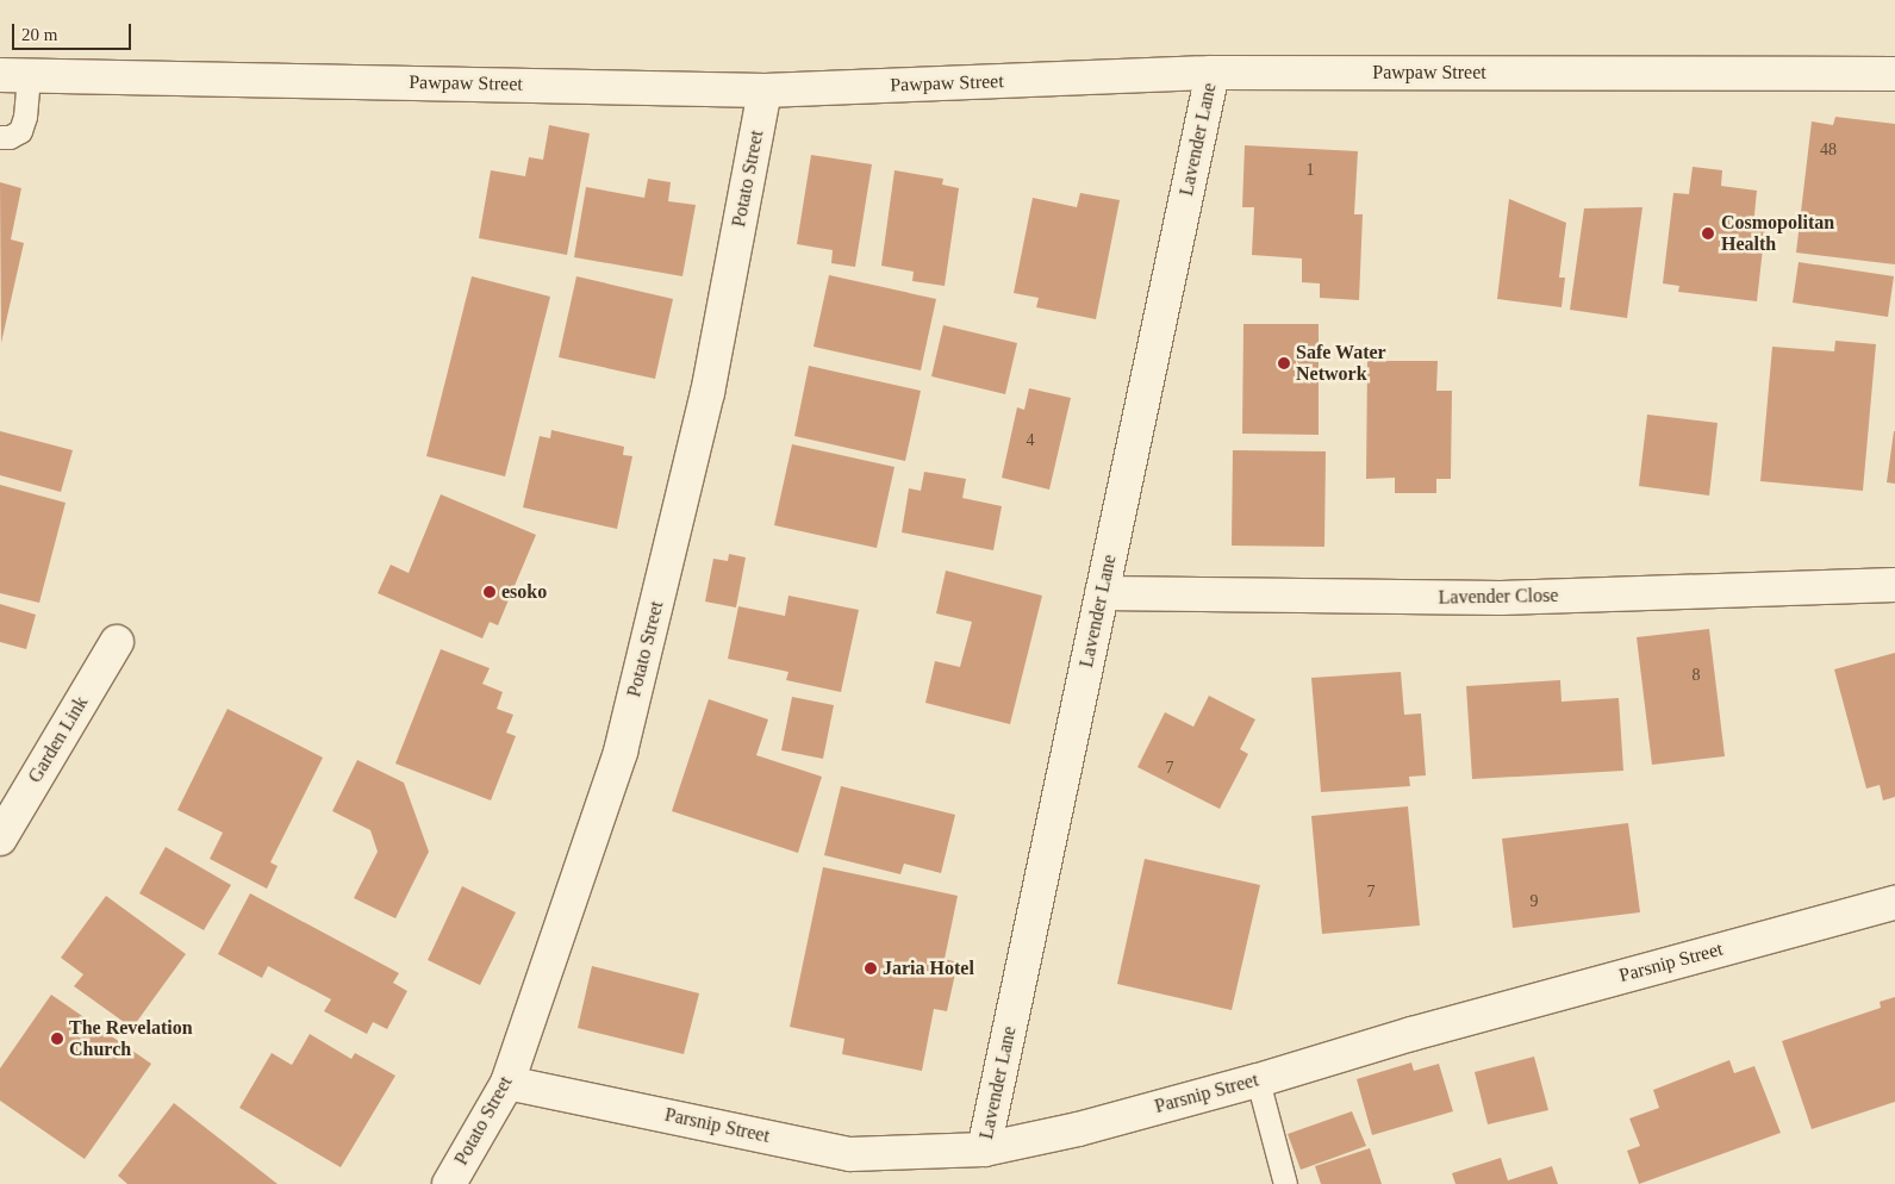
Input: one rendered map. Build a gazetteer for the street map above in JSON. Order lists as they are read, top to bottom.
{
  "streets": {
    "street": [
      "Pawpaw Street",
      "Lavender Lane",
      "Potato Street",
      "Lavender Close",
      "Garden Link",
      "Parsnip Street"
    ]
  },
  "crossings": [
    ["Pawpaw Street", "Lavender Lane"],
    ["Pawpaw Street", "Potato Street"],
    ["Lavender Lane", "Lavender Close"],
    ["Lavender Lane", "Parsnip Street"],
    ["Potato Street", "Parsnip Street"]
  ],
  "places": [
    "Cosmopolitan Health",
    "Safe Water Network",
    "esoko",
    "Jaria Hotel",
    "The Revelation Church"
  ],
  "house_numbers": [
    "48",
    "1",
    "4",
    "8",
    "7",
    "7",
    "9"
  ],
  "scale_bar": "20 m"
}
